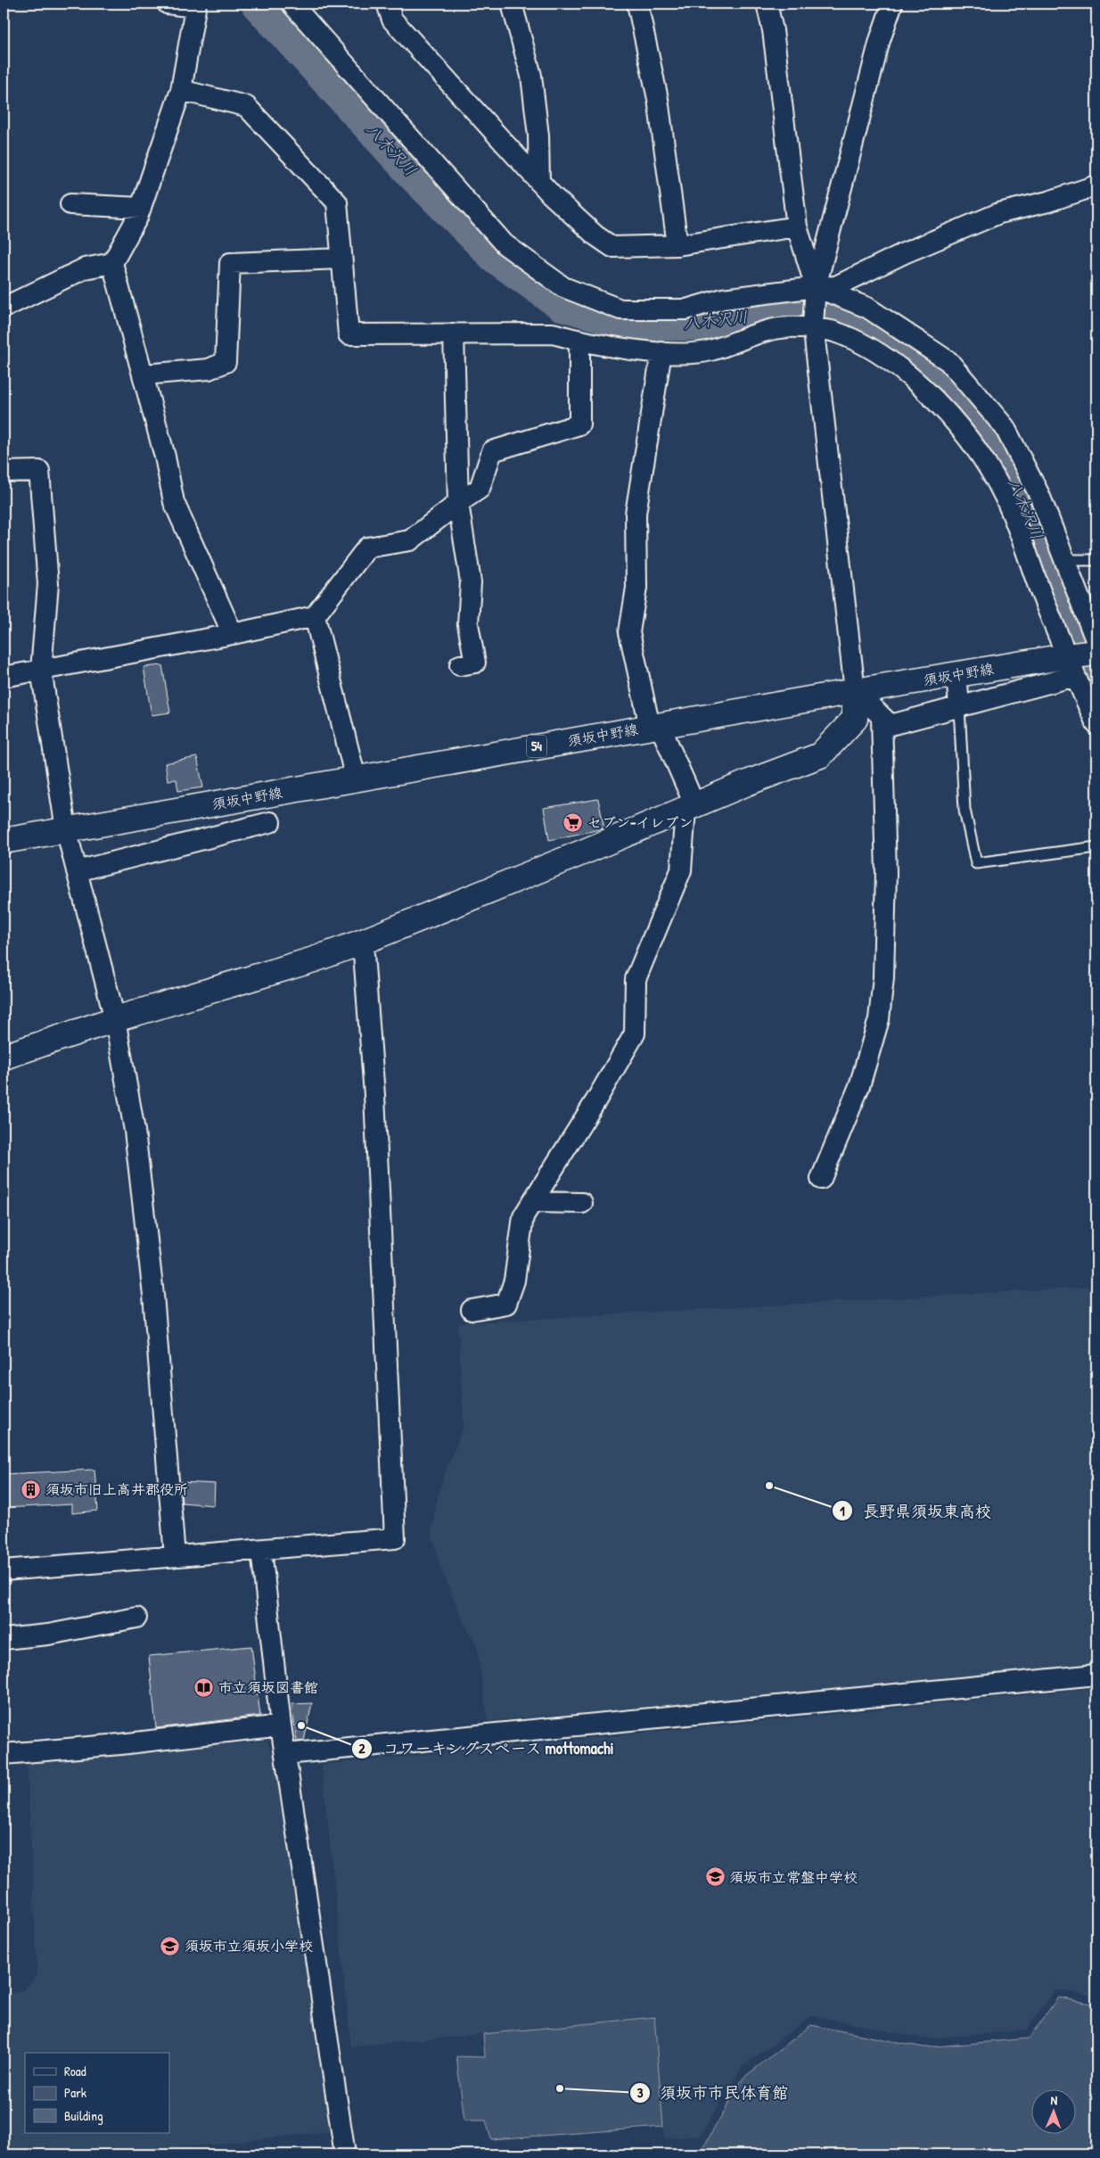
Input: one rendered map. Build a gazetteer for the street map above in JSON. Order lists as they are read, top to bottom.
{
  "streets": {
    "main road": ["須坂中野線", "54"]
  },
  "water": ["八木沢川"],
  "places": {
    "supermarket": ["セブン-イレブン"],
    "other": ["長野県須坂東高校", "コワーキングスペース mottomachi", "須坂市市民体育館"],
    "building": ["須坂市旧上高井郡役所"],
    "library": ["市立須坂図書館"],
    "school or university": ["須坂市立常盤中学校", "須坂市立須坂小学校"]
  },
  "legend": ["Road", "Park", "Building"],
  "north": "top"
}
